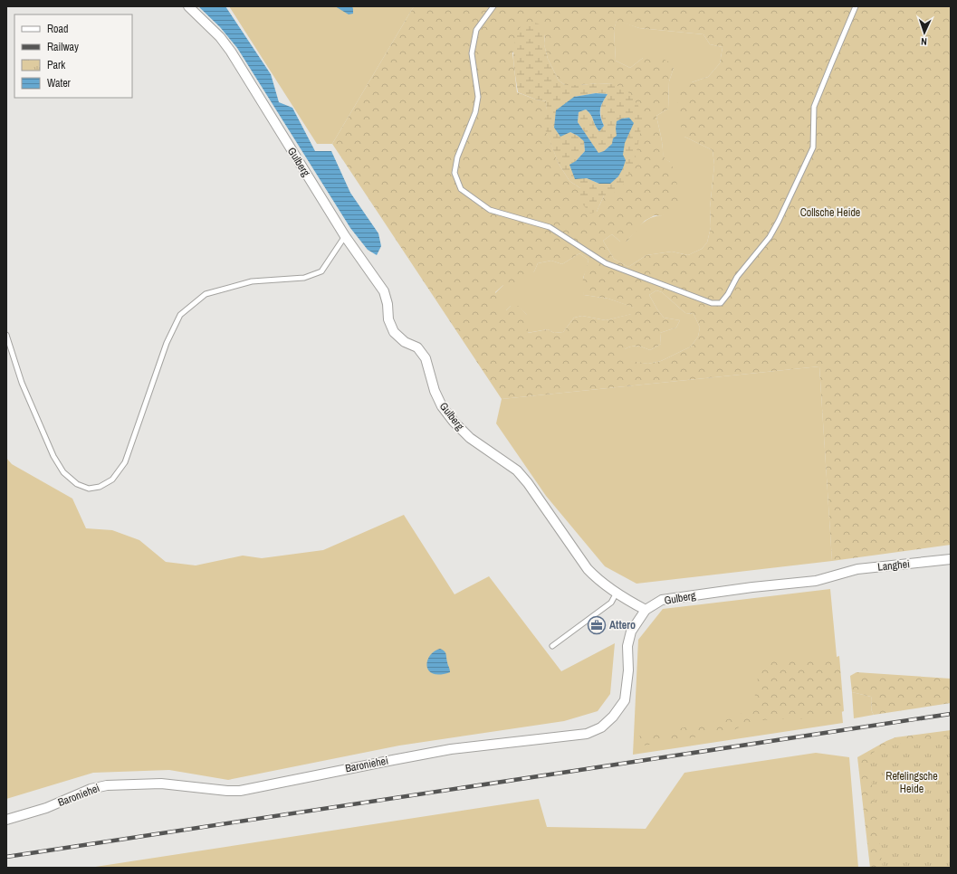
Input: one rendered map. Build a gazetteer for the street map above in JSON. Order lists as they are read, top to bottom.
{
  "streets": {
    "street": ["Gulberg", "Langhei", "Baroniehei"]
  },
  "crossings": [
    ["Gulberg", "Langhei"],
    ["Gulberg", "Baroniehei"]
  ],
  "parks": ["Collsche Heide", "Refelingsche Heide"],
  "places": {
    "office": ["Attero"]
  },
  "legend": [
    "Road",
    "Railway",
    "Park",
    "Water"
  ],
  "north": "bottom"
}
